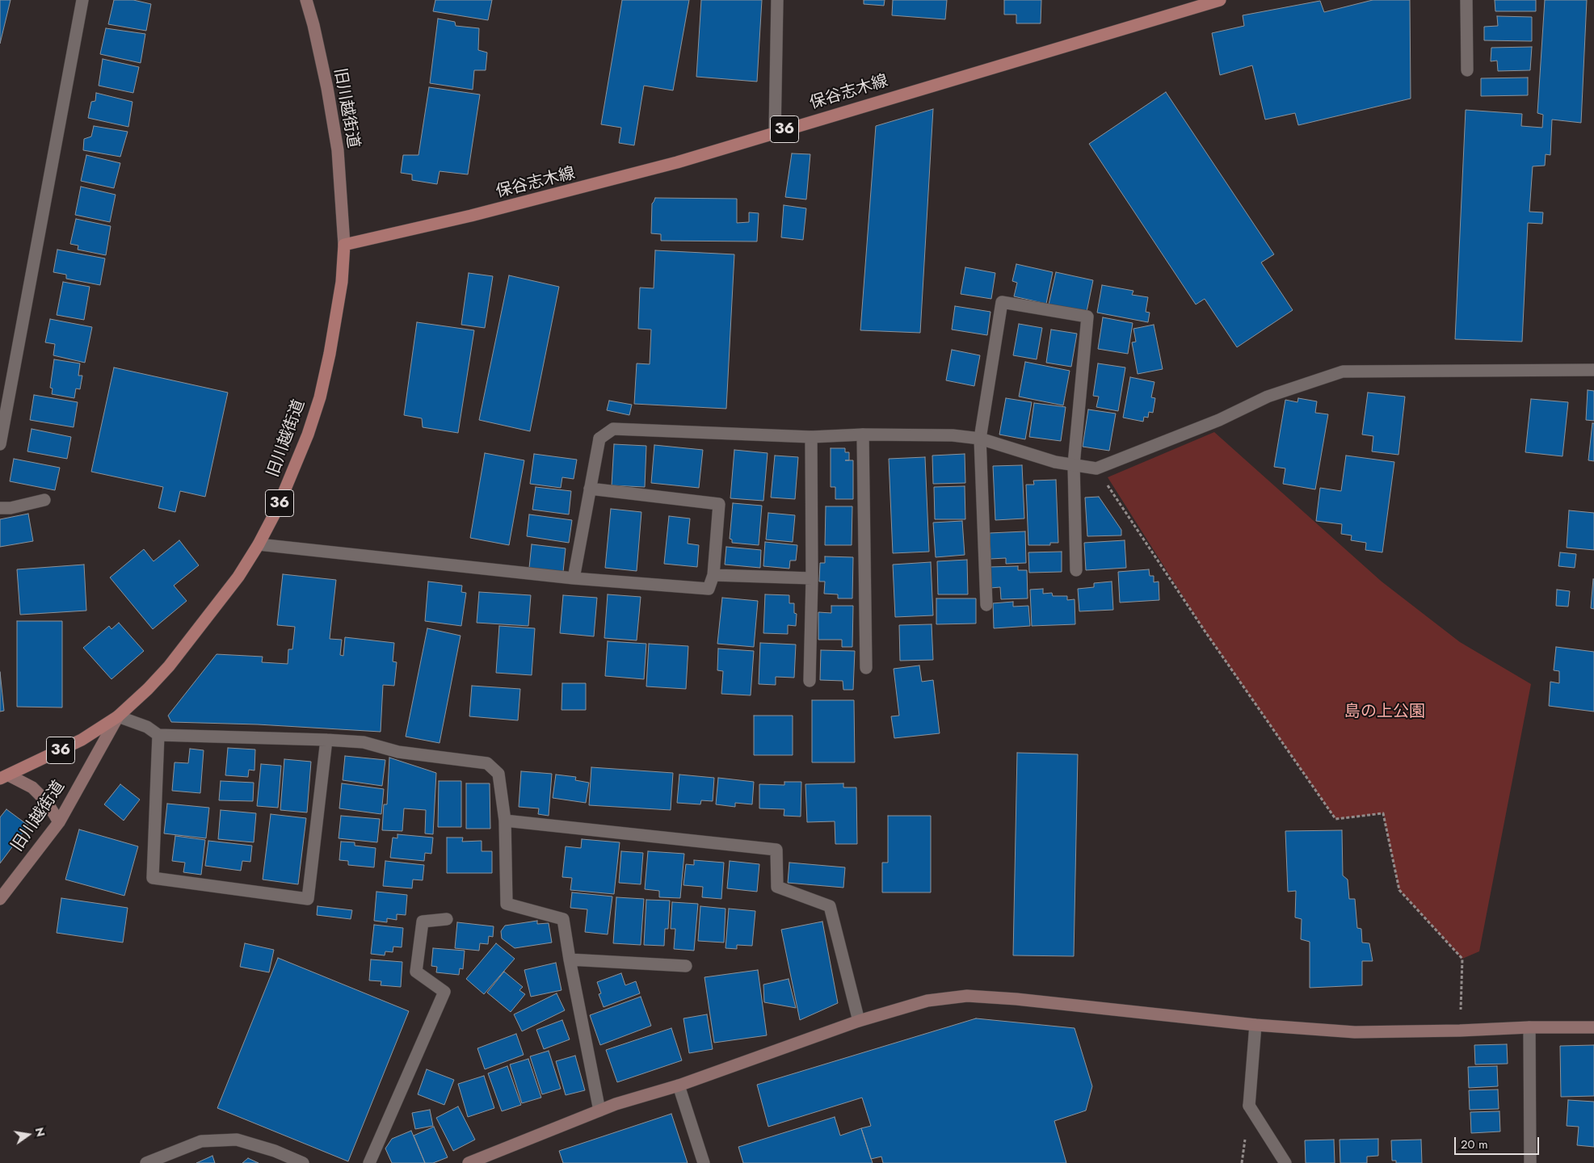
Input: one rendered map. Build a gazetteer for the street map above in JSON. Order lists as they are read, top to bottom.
{
  "streets": {
    "main road": ["保谷志木線", "旧川越街道", "36"]
  },
  "crossings": [
    ["保谷志木線", "旧川越街道"],
    ["旧川越街道", "36"]
  ],
  "parks": ["島の上公園"],
  "scale_bar": "20 m",
  "north": "right"
}
